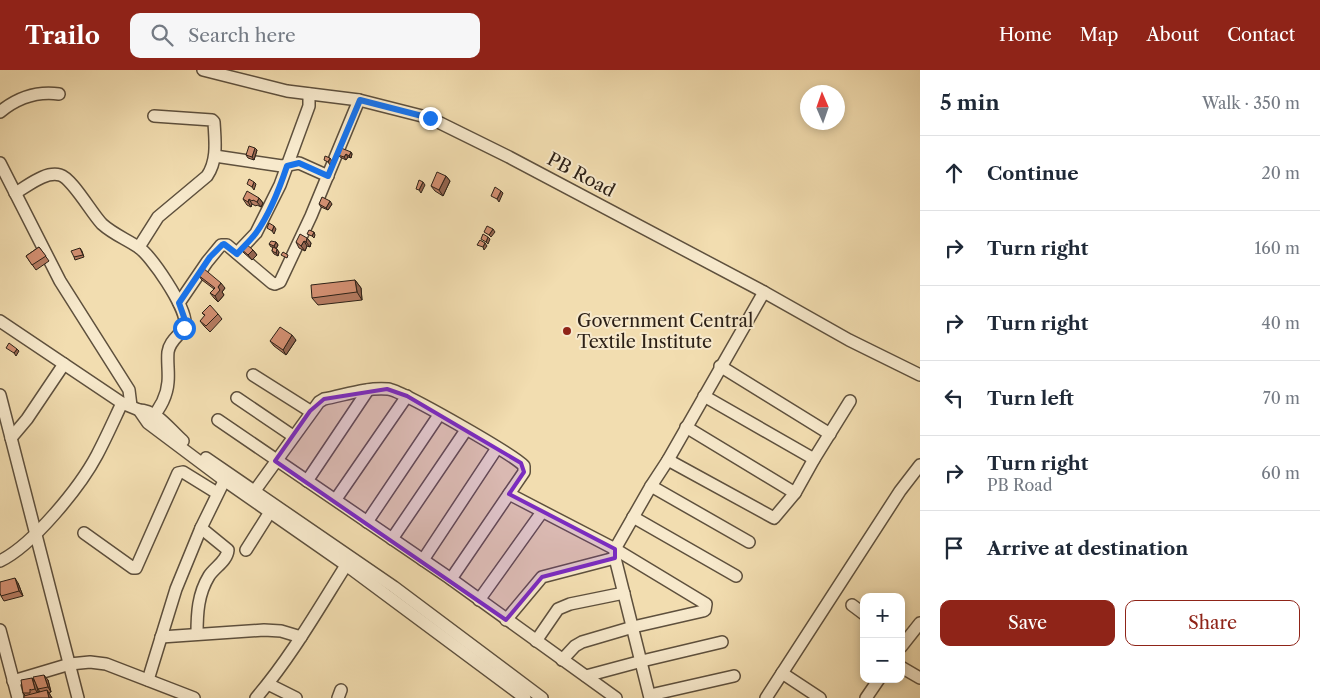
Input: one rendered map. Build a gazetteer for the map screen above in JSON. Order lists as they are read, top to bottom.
{
  "streets": {
    "street": ["PB Road"]
  },
  "places": ["Government Central Textile Institute"],
  "north": "top",
  "page": {
    "header": "Trailo",
    "search": "Search here",
    "nav": [
      "Home",
      "Map",
      "About",
      "Contact"
    ],
    "heading": ["5 min", "Walk · 350 m"],
    "list": [
      ["Continue", "20 m"],
      ["Turn right", "160 m"],
      ["Turn right", "40 m"],
      ["Turn left", "70 m"],
      ["Turn right", "PB Road", "60 m"],
      "Arrive at destination"
    ],
    "buttons": ["Save", "Share"],
    "map_buttons": ["+", "−"]
  }
}
